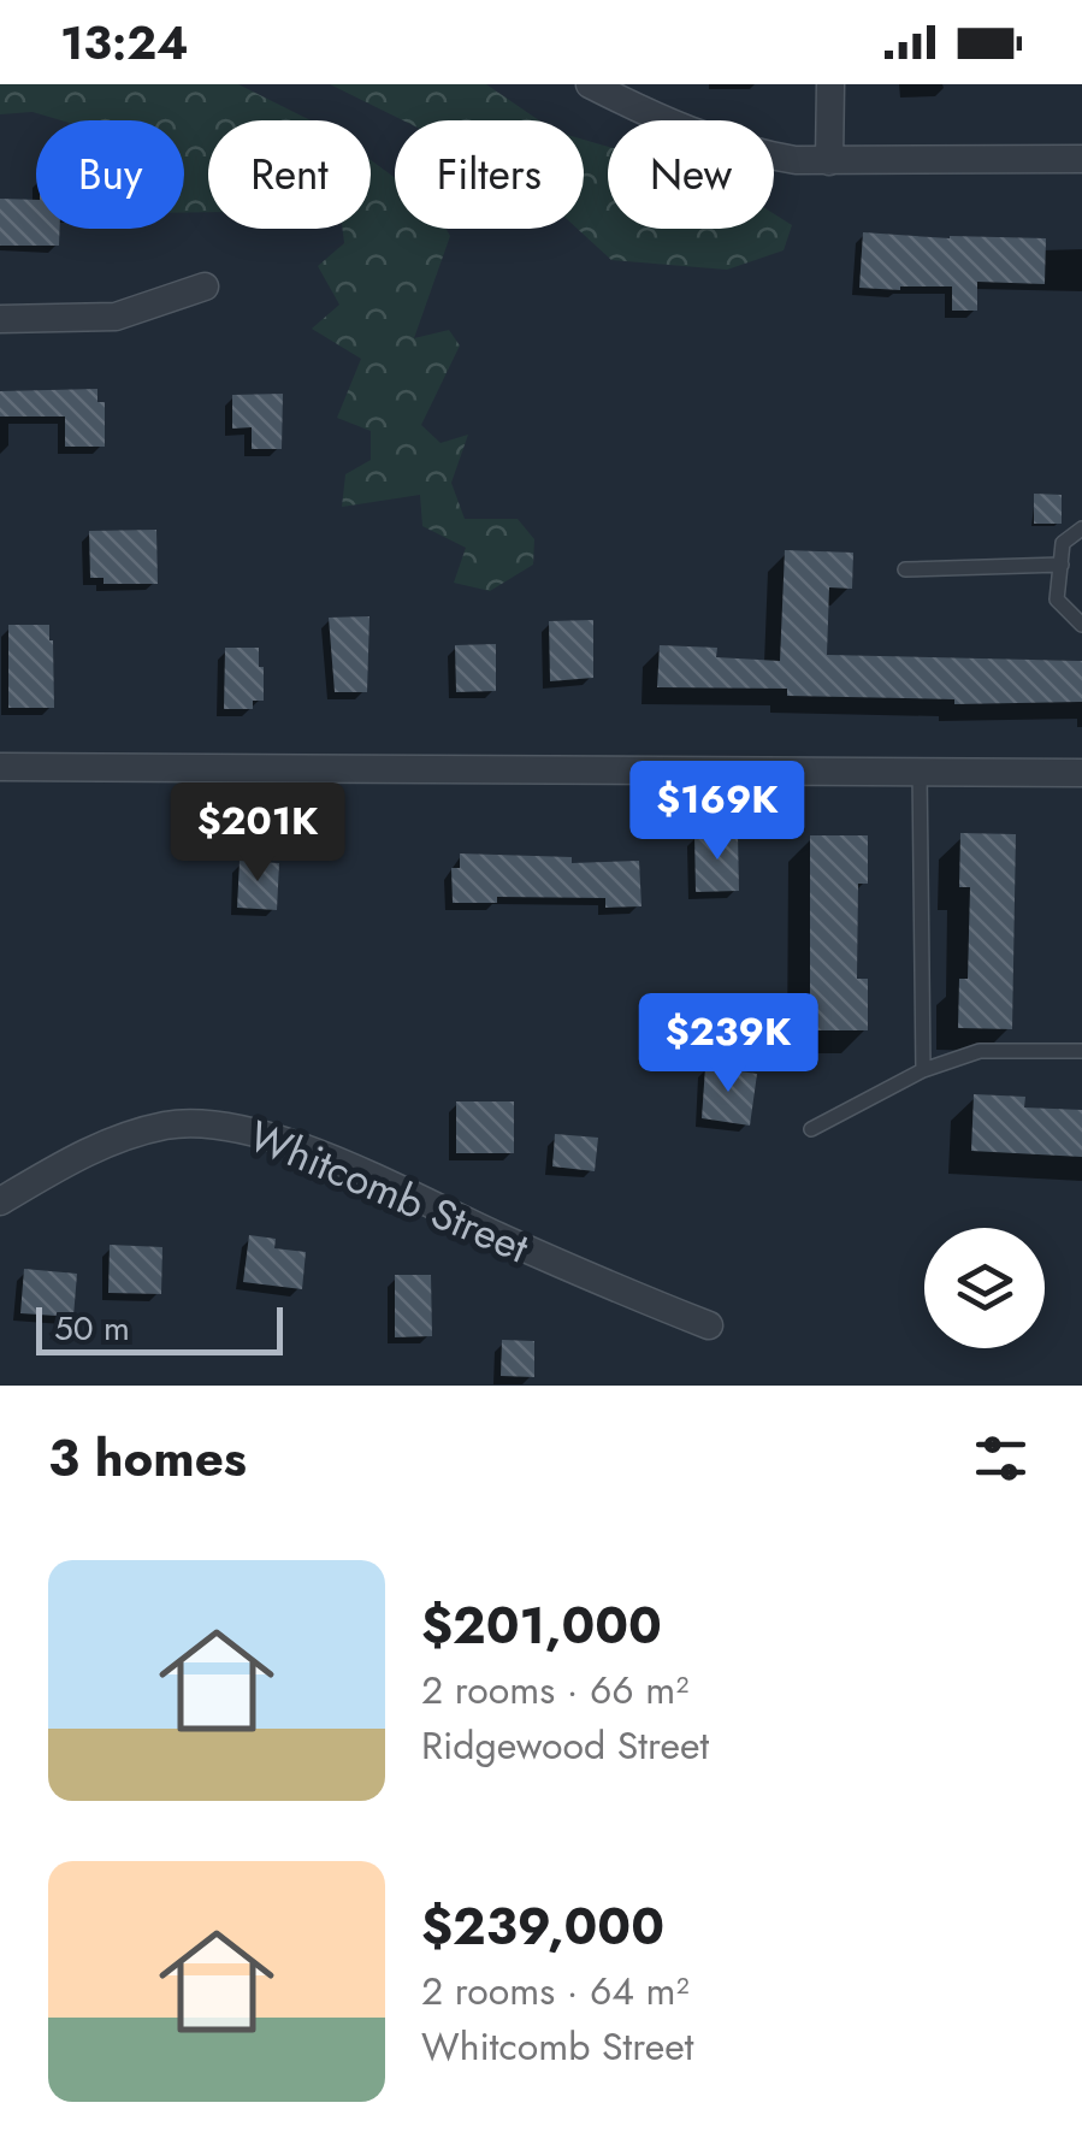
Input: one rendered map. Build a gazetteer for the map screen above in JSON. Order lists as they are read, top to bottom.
{
  "streets": {
    "street": ["Whitcomb Street"]
  },
  "scale_bar": "50 m",
  "page": {
    "status": "13:24",
    "chip": [
      "Buy",
      "Rent",
      "Filters",
      "New"
    ],
    "price": ["$169K", "$201K", "$239K"],
    "scale": "50 m",
    "heading": "3 homes",
    "list": [
      {
        "name": "$201,000",
        "note": "2 rooms · 66 m² · Ridgewood Street"
      },
      {
        "name": "$239,000",
        "note": "2 rooms · 64 m² · Whitcomb Street"
      }
    ]
  }
}
